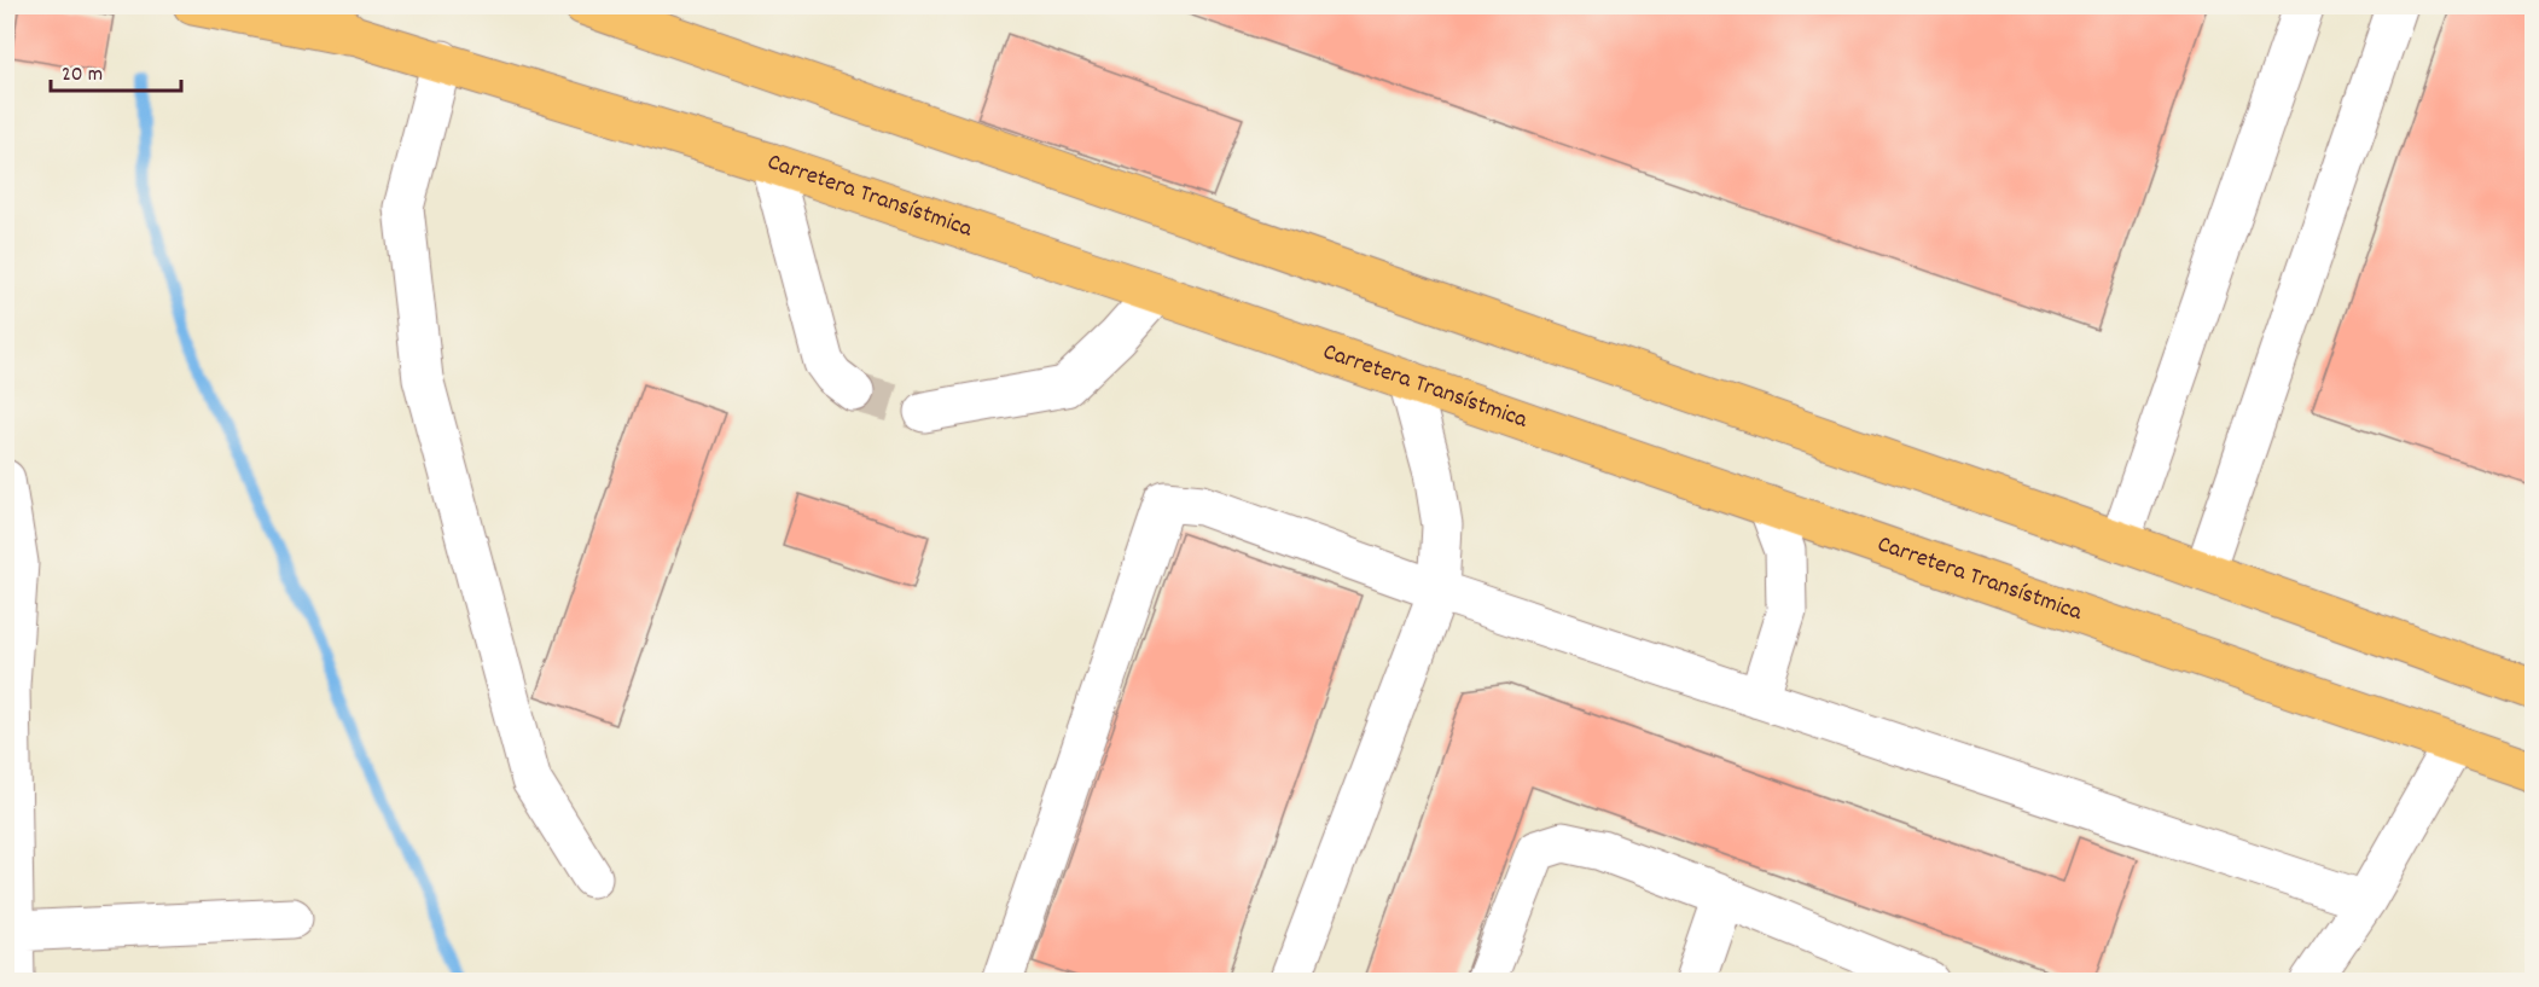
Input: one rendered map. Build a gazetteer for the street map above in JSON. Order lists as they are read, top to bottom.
{
  "streets": {
    "main road": ["Carretera Transístmica"]
  },
  "scale_bar": "20 m"
}
